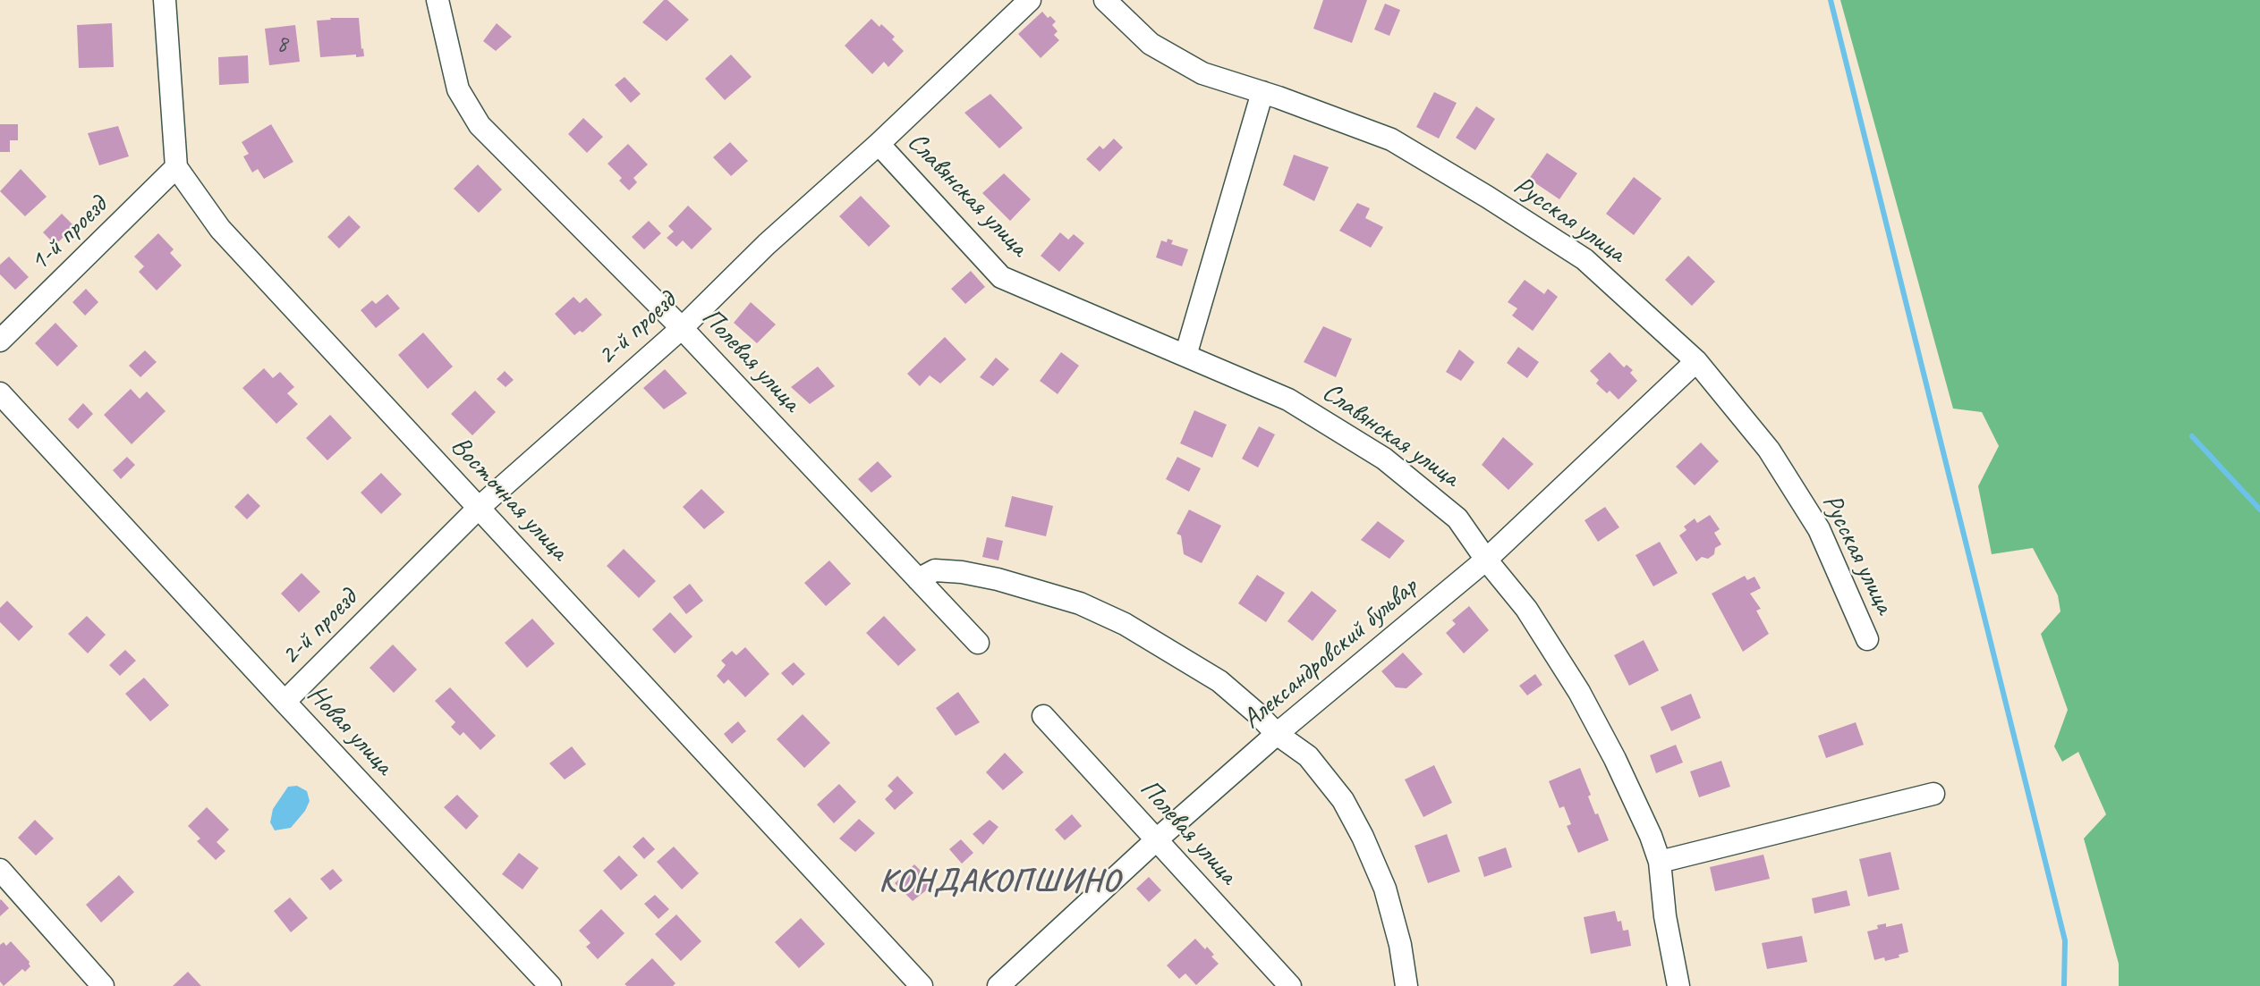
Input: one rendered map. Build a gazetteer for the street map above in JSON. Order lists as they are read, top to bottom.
{
  "streets": {
    "street": [
      "Славянская улица",
      "Русская улица",
      "1-й проезд",
      "2-й проезд",
      "Полевая улица",
      "Восточная улица",
      "Александровский бульвар",
      "Новая улица"
    ]
  },
  "crossings": [
    ["Славянская улица", "2-й проезд"],
    ["Славянская улица", "Александровский бульвар"],
    ["Русская улица", "Александровский бульвар"],
    ["1-й проезд", "Восточная улица"],
    ["2-й проезд", "Полевая улица"],
    ["2-й проезд", "Восточная улица"],
    ["2-й проезд", "Новая улица"],
    ["Полевая улица", "Александровский бульвар"]
  ],
  "districts": ["КОНДАКОПШИНО"],
  "house_numbers": ["8"]
}
